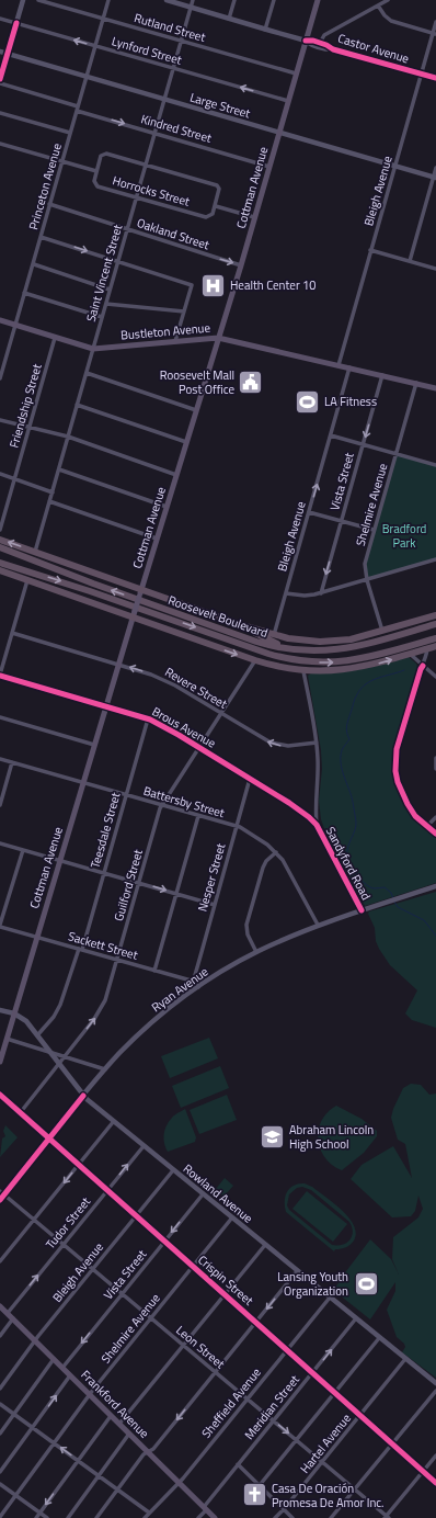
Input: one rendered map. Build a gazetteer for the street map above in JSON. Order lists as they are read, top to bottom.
{
  "streets": {
    "highway": ["Roosevelt Boulevard"],
    "main road": ["Cottman Avenue", "Bustleton Avenue", "Frankford Avenue"],
    "street": [
      "Rutland Street",
      "Castor Avenue",
      "Lynford Street",
      "Large Street",
      "Kindred Street",
      "Princeton Avenue",
      "Horrocks Street",
      "Bleigh Avenue",
      "Oakland Street",
      "Saint Vincent Street",
      "Friendship Street",
      "Vista Street",
      "Shelmire Avenue",
      "Revere Street",
      "Brous Avenue",
      "Battersby Street",
      "Teesdale Street",
      "Sandyford Road",
      "Nesper Street",
      "Guilford Street",
      "Sackett Street",
      "Ryan Avenue",
      "Rowland Avenue",
      "Tudor Street",
      "Crispin Street",
      "Leon Street",
      "Sheffield Avenue",
      "Meridian Street",
      "Hartel Avenue"
    ]
  },
  "crossings": [
    ["Rutland Street", "Princeton Avenue"],
    ["Rutland Street", "Cottman Avenue"],
    ["Rutland Street", "Saint Vincent Street"],
    ["Castor Avenue", "Cottman Avenue"],
    ["Castor Avenue", "Bleigh Avenue"],
    ["Castor Avenue", "Saint Vincent Street"],
    ["Lynford Street", "Princeton Avenue"],
    ["Lynford Street", "Cottman Avenue"],
    ["Lynford Street", "Saint Vincent Street"],
    ["Large Street", "Princeton Avenue"],
    ["Large Street", "Cottman Avenue"],
    ["Large Street", "Bleigh Avenue"],
    ["Large Street", "Saint Vincent Street"],
    ["Kindred Street", "Princeton Avenue"],
    ["Kindred Street", "Cottman Avenue"],
    ["Kindred Street", "Saint Vincent Street"],
    ["Princeton Avenue", "Oakland Street"],
    ["Princeton Avenue", "Bustleton Avenue"],
    ["Cottman Avenue", "Oakland Street"],
    ["Cottman Avenue", "Bustleton Avenue"],
    ["Cottman Avenue", "Roosevelt Boulevard"],
    ["Cottman Avenue", "Revere Street"],
    ["Cottman Avenue", "Brous Avenue"],
    ["Cottman Avenue", "Battersby Street"],
    ["Cottman Avenue", "Sackett Street"],
    ["Cottman Avenue", "Rowland Avenue"],
    ["Horrocks Street", "Saint Vincent Street"],
    ["Bleigh Avenue", "Bustleton Avenue"],
    ["Bleigh Avenue", "Roosevelt Boulevard"],
    ["Bleigh Avenue", "Rowland Avenue"],
    ["Bleigh Avenue", "Crispin Street"],
    ["Bleigh Avenue", "Leon Street"],
    ["Bleigh Avenue", "Frankford Avenue"],
    ["Oakland Street", "Saint Vincent Street"],
    ["Saint Vincent Street", "Bustleton Avenue"],
    ["Saint Vincent Street", "Roosevelt Boulevard"],
    ["Bustleton Avenue", "Friendship Street"],
    ["Bustleton Avenue", "Vista Street"],
    ["Bustleton Avenue", "Shelmire Avenue"],
    ["Vista Street", "Rowland Avenue"],
    ["Vista Street", "Crispin Street"],
    ["Vista Street", "Leon Street"],
    ["Vista Street", "Frankford Avenue"],
    ["Shelmire Avenue", "Roosevelt Boulevard"],
    ["Shelmire Avenue", "Rowland Avenue"],
    ["Shelmire Avenue", "Crispin Street"],
    ["Shelmire Avenue", "Leon Street"],
    ["Shelmire Avenue", "Frankford Avenue"],
    ["Revere Street", "Guilford Street"],
    ["Brous Avenue", "Teesdale Street"],
    ["Brous Avenue", "Sandyford Road"],
    ["Brous Avenue", "Nesper Street"],
    ["Brous Avenue", "Guilford Street"],
    ["Battersby Street", "Teesdale Street"],
    ["Battersby Street", "Nesper Street"],
    ["Battersby Street", "Guilford Street"],
    ["Battersby Street", "Ryan Avenue"],
    ["Teesdale Street", "Sackett Street"],
    ["Teesdale Street", "Rowland Avenue"],
    ["Sandyford Road", "Ryan Avenue"],
    ["Nesper Street", "Sackett Street"],
    ["Guilford Street", "Sackett Street"],
    ["Guilford Street", "Rowland Avenue"],
    ["Guilford Street", "Crispin Street"],
    ["Ryan Avenue", "Rowland Avenue"],
    ["Ryan Avenue", "Crispin Street"],
    ["Ryan Avenue", "Leon Street"],
    ["Rowland Avenue", "Tudor Street"],
    ["Rowland Avenue", "Sheffield Avenue"],
    ["Rowland Avenue", "Meridian Street"],
    ["Rowland Avenue", "Hartel Avenue"],
    ["Tudor Street", "Crispin Street"],
    ["Tudor Street", "Leon Street"],
    ["Tudor Street", "Frankford Avenue"],
    ["Crispin Street", "Sheffield Avenue"],
    ["Crispin Street", "Meridian Street"],
    ["Crispin Street", "Hartel Avenue"],
    ["Leon Street", "Sheffield Avenue"],
    ["Leon Street", "Meridian Street"],
    ["Leon Street", "Hartel Avenue"],
    ["Sheffield Avenue", "Frankford Avenue"],
    ["Frankford Avenue", "Meridian Street"]
  ],
  "one_way": [
    "Lynford Street",
    "Oakland Street",
    "Vista Street",
    "Revere Street",
    "Tudor Street"
  ],
  "parks": ["Bradford Park"],
  "places": {
    "hospital": ["Health Center 10"],
    "public building": ["Roosevelt Mall Post Office"],
    "sports": ["LA Fitness", "Lansing Youth Organization"],
    "school or university": ["Abraham Lincoln High School"],
    "church": ["Casa De Oración Promesa De Amor Inc."]
  }
}
